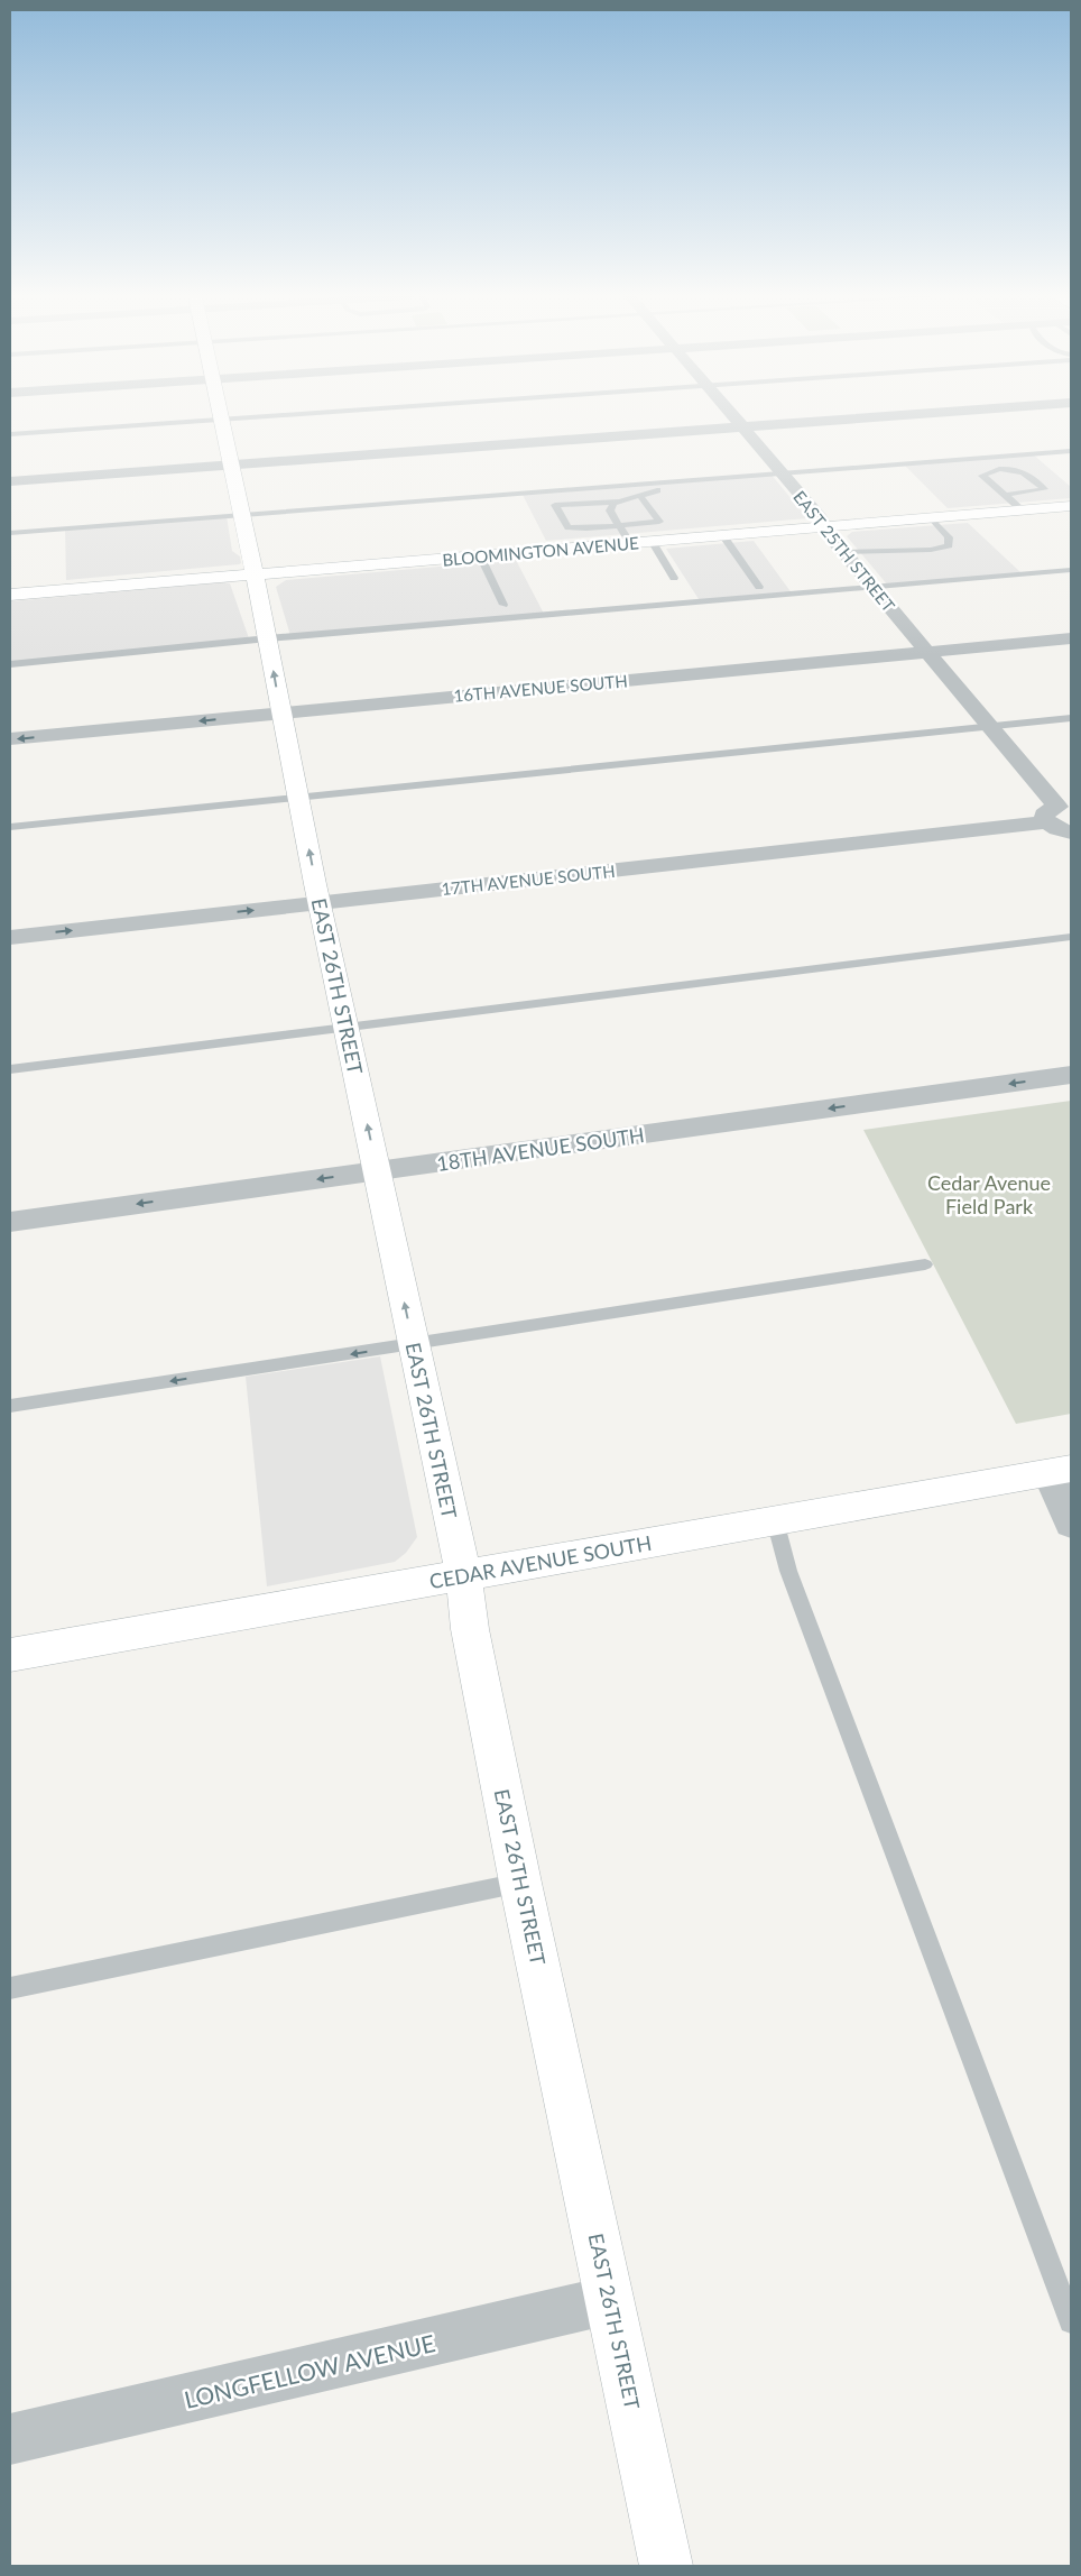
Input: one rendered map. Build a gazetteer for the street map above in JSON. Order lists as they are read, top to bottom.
{
  "streets": {
    "street": [
      "BLOOMINGTON AVENUE",
      "EAST 25TH STREET",
      "16TH AVENUE SOUTH",
      "17TH AVENUE SOUTH",
      "EAST 26TH STREET",
      "18TH AVENUE SOUTH",
      "CEDAR AVENUE SOUTH",
      "LONGFELLOW AVENUE"
    ]
  },
  "crossings": [
    ["BLOOMINGTON AVENUE", "EAST 25TH STREET"],
    ["BLOOMINGTON AVENUE", "EAST 26TH STREET"],
    ["EAST 25TH STREET", "16TH AVENUE SOUTH"],
    ["EAST 25TH STREET", "17TH AVENUE SOUTH"],
    ["16TH AVENUE SOUTH", "EAST 26TH STREET"],
    ["17TH AVENUE SOUTH", "EAST 26TH STREET"],
    ["EAST 26TH STREET", "18TH AVENUE SOUTH"],
    ["EAST 26TH STREET", "CEDAR AVENUE SOUTH"],
    ["EAST 26TH STREET", "LONGFELLOW AVENUE"]
  ],
  "one_way": ["18TH AVENUE SOUTH"],
  "parks": ["Cedar Avenue Field Park"]
}
